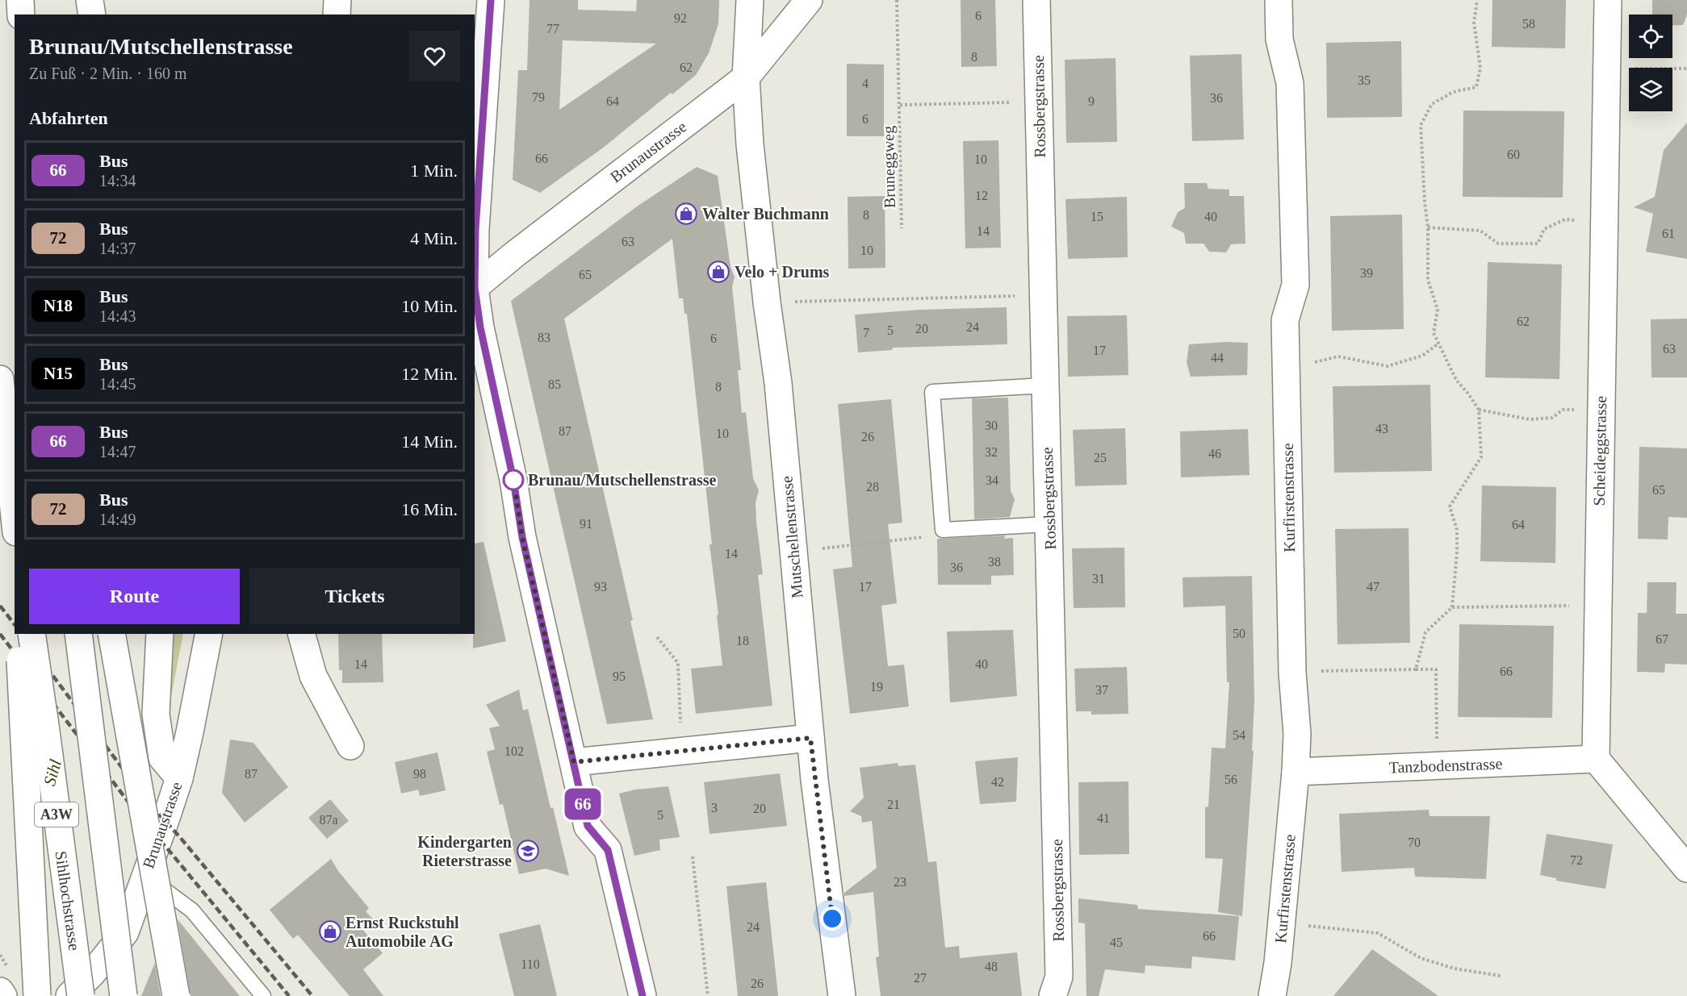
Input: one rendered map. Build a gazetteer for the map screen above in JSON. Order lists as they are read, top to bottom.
{
  "streets": {
    "main road": [
      "Rossbergstrasse",
      "Brunaustrasse",
      "Scheideggstrasse",
      "Kurfirstenstrasse",
      "Mutschellenstrasse",
      "Tanzbodenstrasse",
      "A3W",
      "Sihlhochstrasse"
    ],
    "path": ["Bruneggweg"]
  },
  "crossings": [
    ["Brunaustrasse", "Mutschellenstrasse"],
    ["Scheideggstrasse", "Tanzbodenstrasse"],
    ["Kurfirstenstrasse", "Tanzbodenstrasse"]
  ],
  "water": ["Sihl"],
  "places": {
    "shop": ["Walter Buchmann", "Velo + Drums", "Ernst Ruckstuhl Automobile AG"],
    "other": ["Brunau/Mutschellenstrasse"],
    "school or university": ["Kindergarten Rieterstrasse"]
  },
  "lines": ["bus line 66"],
  "house_numbers": [
    "6",
    "92",
    "58",
    "77",
    "8",
    "62",
    "35",
    "4",
    "79",
    "36",
    "64",
    "9",
    "6",
    "60",
    "66",
    "10",
    "12",
    "8",
    "15",
    "40",
    "14",
    "61",
    "63",
    "10",
    "39",
    "65",
    "62",
    "24",
    "20",
    "5",
    "7",
    "83",
    "6",
    "63",
    "17",
    "44",
    "85",
    "8",
    "30",
    "43",
    "87",
    "10",
    "26",
    "32",
    "46",
    "25",
    "34",
    "28",
    "65",
    "91",
    "64",
    "14",
    "38",
    "36",
    "31",
    "93",
    "17",
    "47",
    "50",
    "67",
    "18",
    "14",
    "40",
    "66",
    "95",
    "19",
    "37",
    "54",
    "102",
    "87",
    "98",
    "56",
    "42",
    "21",
    "3",
    "20",
    "5",
    "41",
    "87a",
    "70",
    "72",
    "23",
    "24",
    "66",
    "45",
    "110",
    "48",
    "27",
    "26"
  ],
  "page": {
    "on_map": "66",
    "heading": [
      ["Brunau/Mutschellenstrasse", "Zu Fuß · 2 Min. · 160 m"],
      "Abfahrten"
    ],
    "list": [
      {
        "mark": "66",
        "name": "Bus",
        "note": "14:34",
        "value": "1 Min."
      },
      {
        "mark": "72",
        "name": "Bus",
        "note": "14:37",
        "value": "4 Min."
      },
      {
        "mark": "N18",
        "name": "Bus",
        "note": "14:43",
        "value": "10 Min."
      },
      {
        "mark": "N15",
        "name": "Bus",
        "note": "14:45",
        "value": "12 Min."
      },
      {
        "mark": "66",
        "name": "Bus",
        "note": "14:47",
        "value": "14 Min."
      },
      {
        "mark": "72",
        "name": "Bus",
        "note": "14:49",
        "value": "16 Min."
      }
    ],
    "buttons": ["Route", "Tickets"]
  }
}
